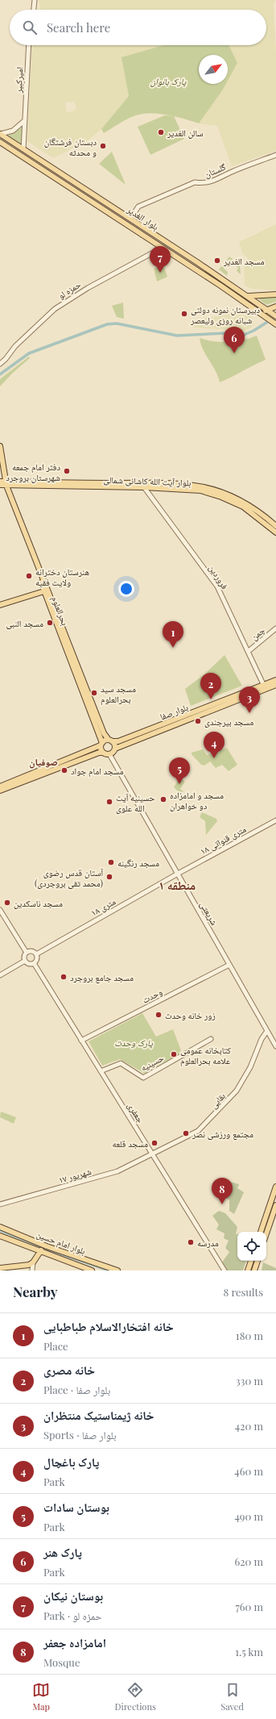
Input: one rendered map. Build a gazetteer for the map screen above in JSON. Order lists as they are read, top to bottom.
{
  "streets": {
    "main road": [
      "بلوار الغدیر",
      "بلوار آیت الله کاشانی شمالی",
      "بحرالعلوم",
      "بلوار صفا",
      "بلوار امام حسین"
    ],
    "street": [
      "امیرکبیر",
      "گلستان",
      "حمزه لو",
      "فروردین",
      "چمن",
      "۱۸ متری قنواتی",
      "۱۸ متری",
      "شریعتی",
      "وحدت",
      "حسینیه",
      "بقایی",
      "جعفری",
      "۱۷ شهریور"
    ]
  },
  "crossings": [
    ["امیرکبیر", "بلوار الغدیر"],
    ["گلستان", "بلوار الغدیر"],
    ["بلوار الغدیر", "حمزه لو"],
    ["بلوار آیت الله کاشانی شمالی", "فروردین"],
    ["بلوار آیت الله کاشانی شمالی", "بحرالعلوم"],
    ["فروردین", "چمن"],
    ["فروردین", "بلوار صفا"],
    ["بحرالعلوم", "بلوار صفا"],
    ["۱۸ متری قنواتی", "۱۸ متری"],
    ["۱۸ متری قنواتی", "شریعتی"],
    ["۱۸ متری", "شریعتی"],
    ["۱۸ متری", "جعفری"],
    ["شریعتی", "وحدت"],
    ["شریعتی", "بقایی"],
    ["وحدت", "جعفری"],
    ["حسینیه", "جعفری"],
    ["بقایی", "جعفری"],
    ["بقایی", "۱۷ شهریور"],
    ["جعفری", "۱۷ شهریور"]
  ],
  "districts": ["صوفیان", "منطقه ۱"],
  "parks": ["پارک بانوان", "پارک وحدت"],
  "places": [
    "سالن الغدیر",
    "دبستان فرشتگان و محدثه",
    "مسجد الغدیر",
    "دبیرستان نمونه دولتی شبانه روزی ولیعصر",
    "دفتر امام جمعه شهرستان بروجرد",
    "هنرستان دخترانه ولایت فقیه",
    "مسجد النبی",
    "مسجد سید بحرالعلوم",
    "مسجد بیرجندی",
    "مسجد امام جواد",
    "مسجد و امامزاده دو خواهران",
    "حسینیه آیت الله علوی",
    "مسجد رنگینه",
    "آستان قدس رضوی (محمد تقی بروجردی)",
    "مسجد ناسکدین",
    "مسجد جامع بروجرد",
    "زور خانه وحدت",
    "کتابخانه عمومی علامه بحرالعلوم",
    "مجتمع ورزشی نصر",
    "مسجد قلعه",
    "مدرسه"
  ],
  "north": "top right",
  "page": {
    "search": "Search here",
    "pins": [
      "7",
      "6",
      "1",
      "2",
      "3",
      "4",
      "5",
      "8"
    ],
    "heading": ["Nearby", "8 results"],
    "list": [
      {
        "mark": "1",
        "name": "خانه افتخارالاسلام طباطبایی",
        "note": "Place",
        "value": "180 m"
      },
      {
        "mark": "2",
        "name": "خانه مصری",
        "note": "Place · بلوار صفا",
        "value": "330 m"
      },
      {
        "mark": "3",
        "name": "خانه ژیمناستیک منتظران",
        "note": "Sports · بلوار صفا",
        "value": "420 m"
      },
      {
        "mark": "4",
        "name": "پارک باغچال",
        "note": "Park",
        "value": "460 m"
      },
      {
        "mark": "5",
        "name": "بوستان سادات",
        "note": "Park",
        "value": "490 m"
      },
      {
        "mark": "6",
        "name": "پارک هنر",
        "note": "Park",
        "value": "620 m"
      },
      {
        "mark": "7",
        "name": "بوستان نیکان",
        "note": "Park · حمزه لو",
        "value": "760 m"
      },
      {
        "mark": "8",
        "name": "امامزاده جعفر",
        "note": "Mosque",
        "value": "1.5 km"
      }
    ],
    "nav": ["Map", "Directions", "Saved"]
  }
}
